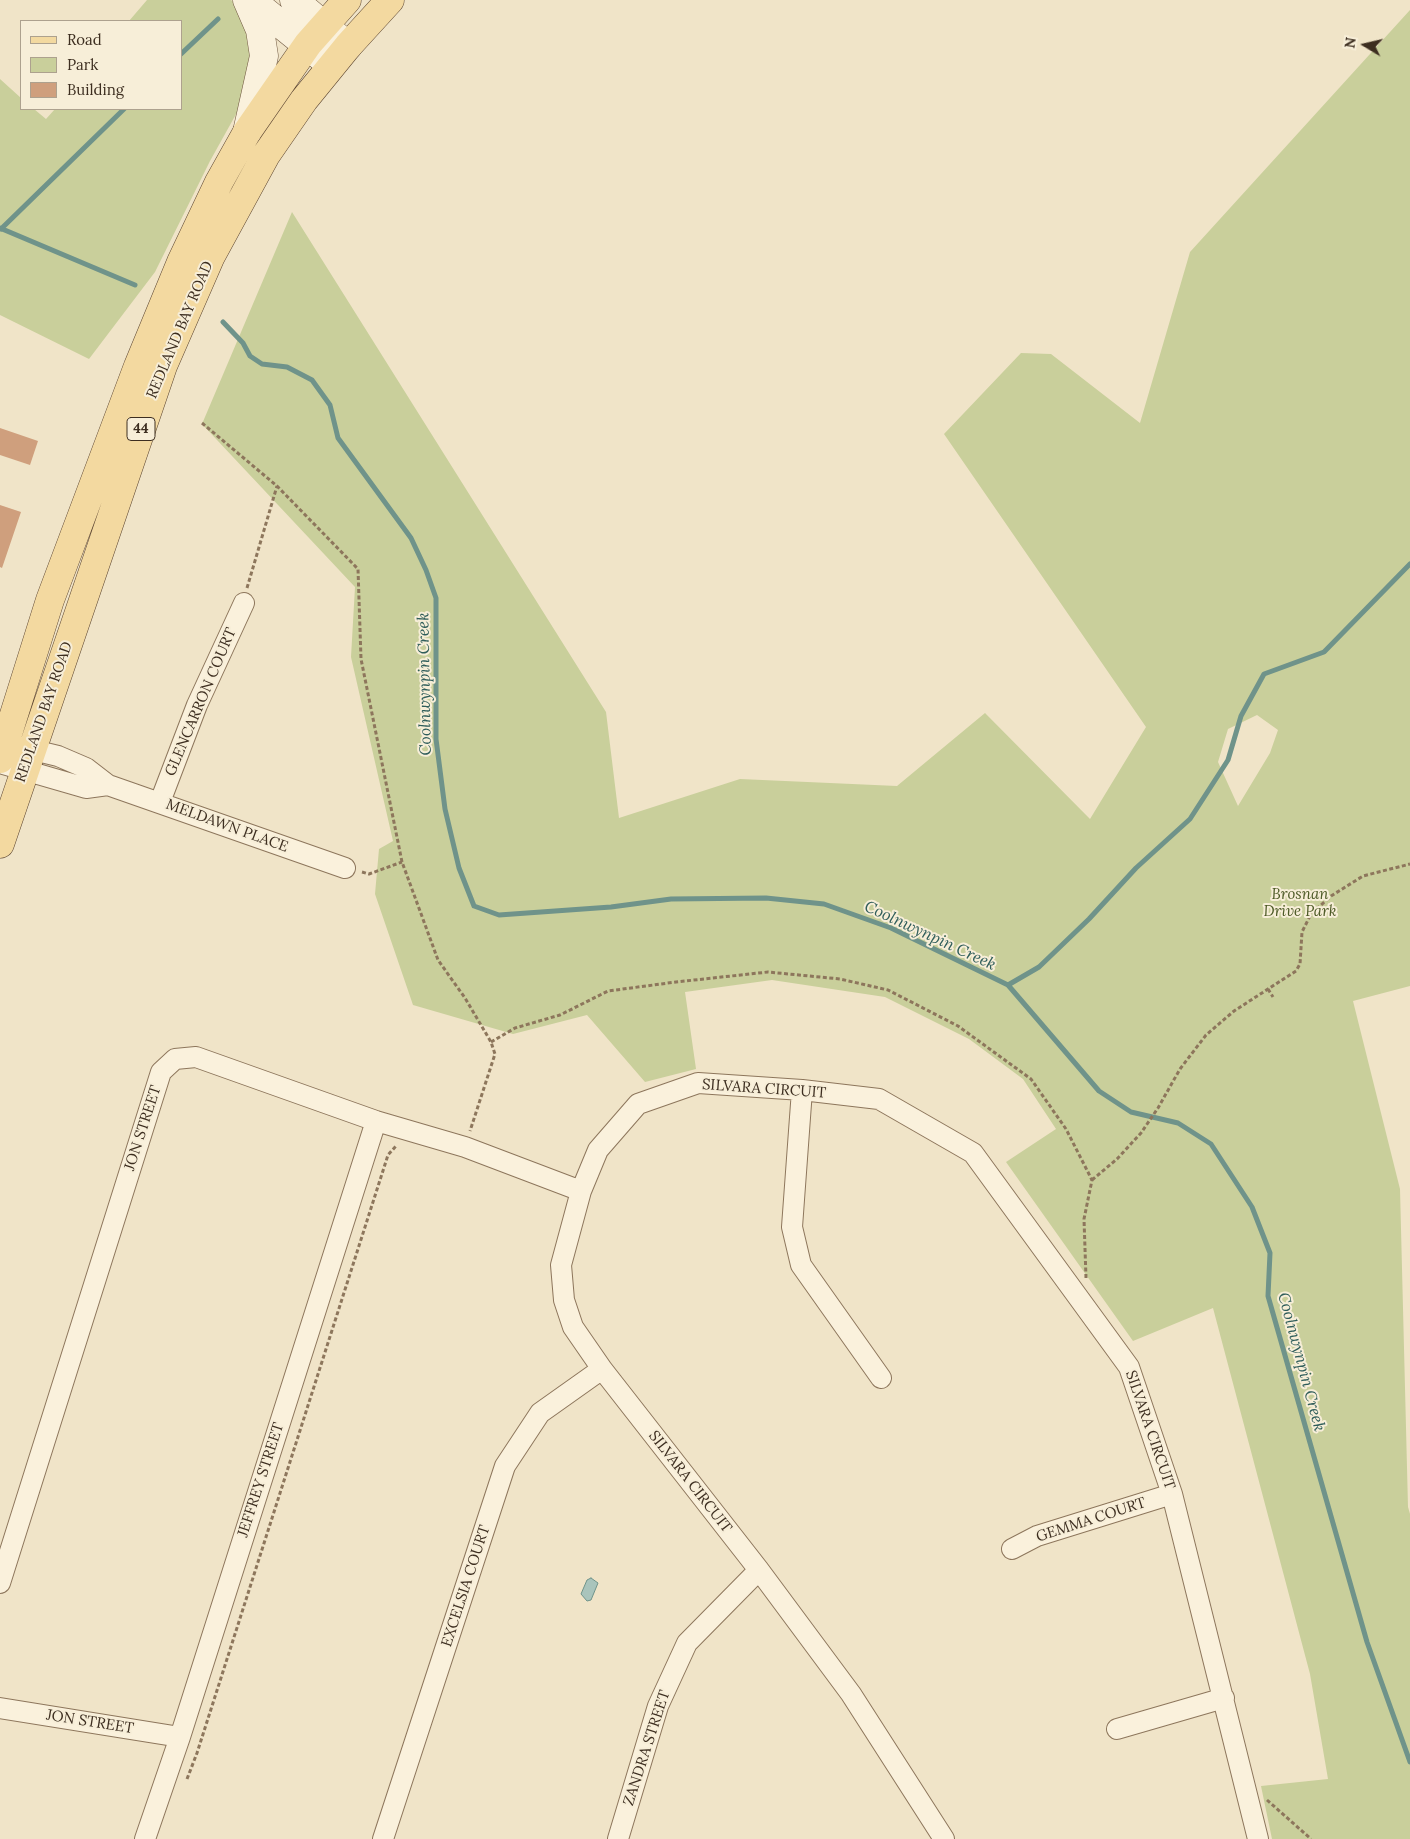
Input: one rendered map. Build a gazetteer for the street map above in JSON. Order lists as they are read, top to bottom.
{
  "streets": {
    "main road": ["REDLAND BAY ROAD", "44"],
    "street": [
      "GLENCARRON COURT",
      "MELDAWN PLACE",
      "SILVARA CIRCUIT",
      "JON STREET",
      "JEFFREY STREET",
      "GEMMA COURT",
      "EXCELSIA COURT",
      "ZANDRA STREET"
    ]
  },
  "crossings": [
    ["REDLAND BAY ROAD", "MELDAWN PLACE"],
    ["GLENCARRON COURT", "MELDAWN PLACE"],
    ["SILVARA CIRCUIT", "JON STREET"],
    ["SILVARA CIRCUIT", "GEMMA COURT"],
    ["SILVARA CIRCUIT", "EXCELSIA COURT"],
    ["SILVARA CIRCUIT", "ZANDRA STREET"],
    ["JON STREET", "JEFFREY STREET"]
  ],
  "water": ["Coolnwynpin Creek"],
  "parks": ["Brosnan Drive Park"],
  "legend": ["Road", "Park", "Building"],
  "north": "left"
}
